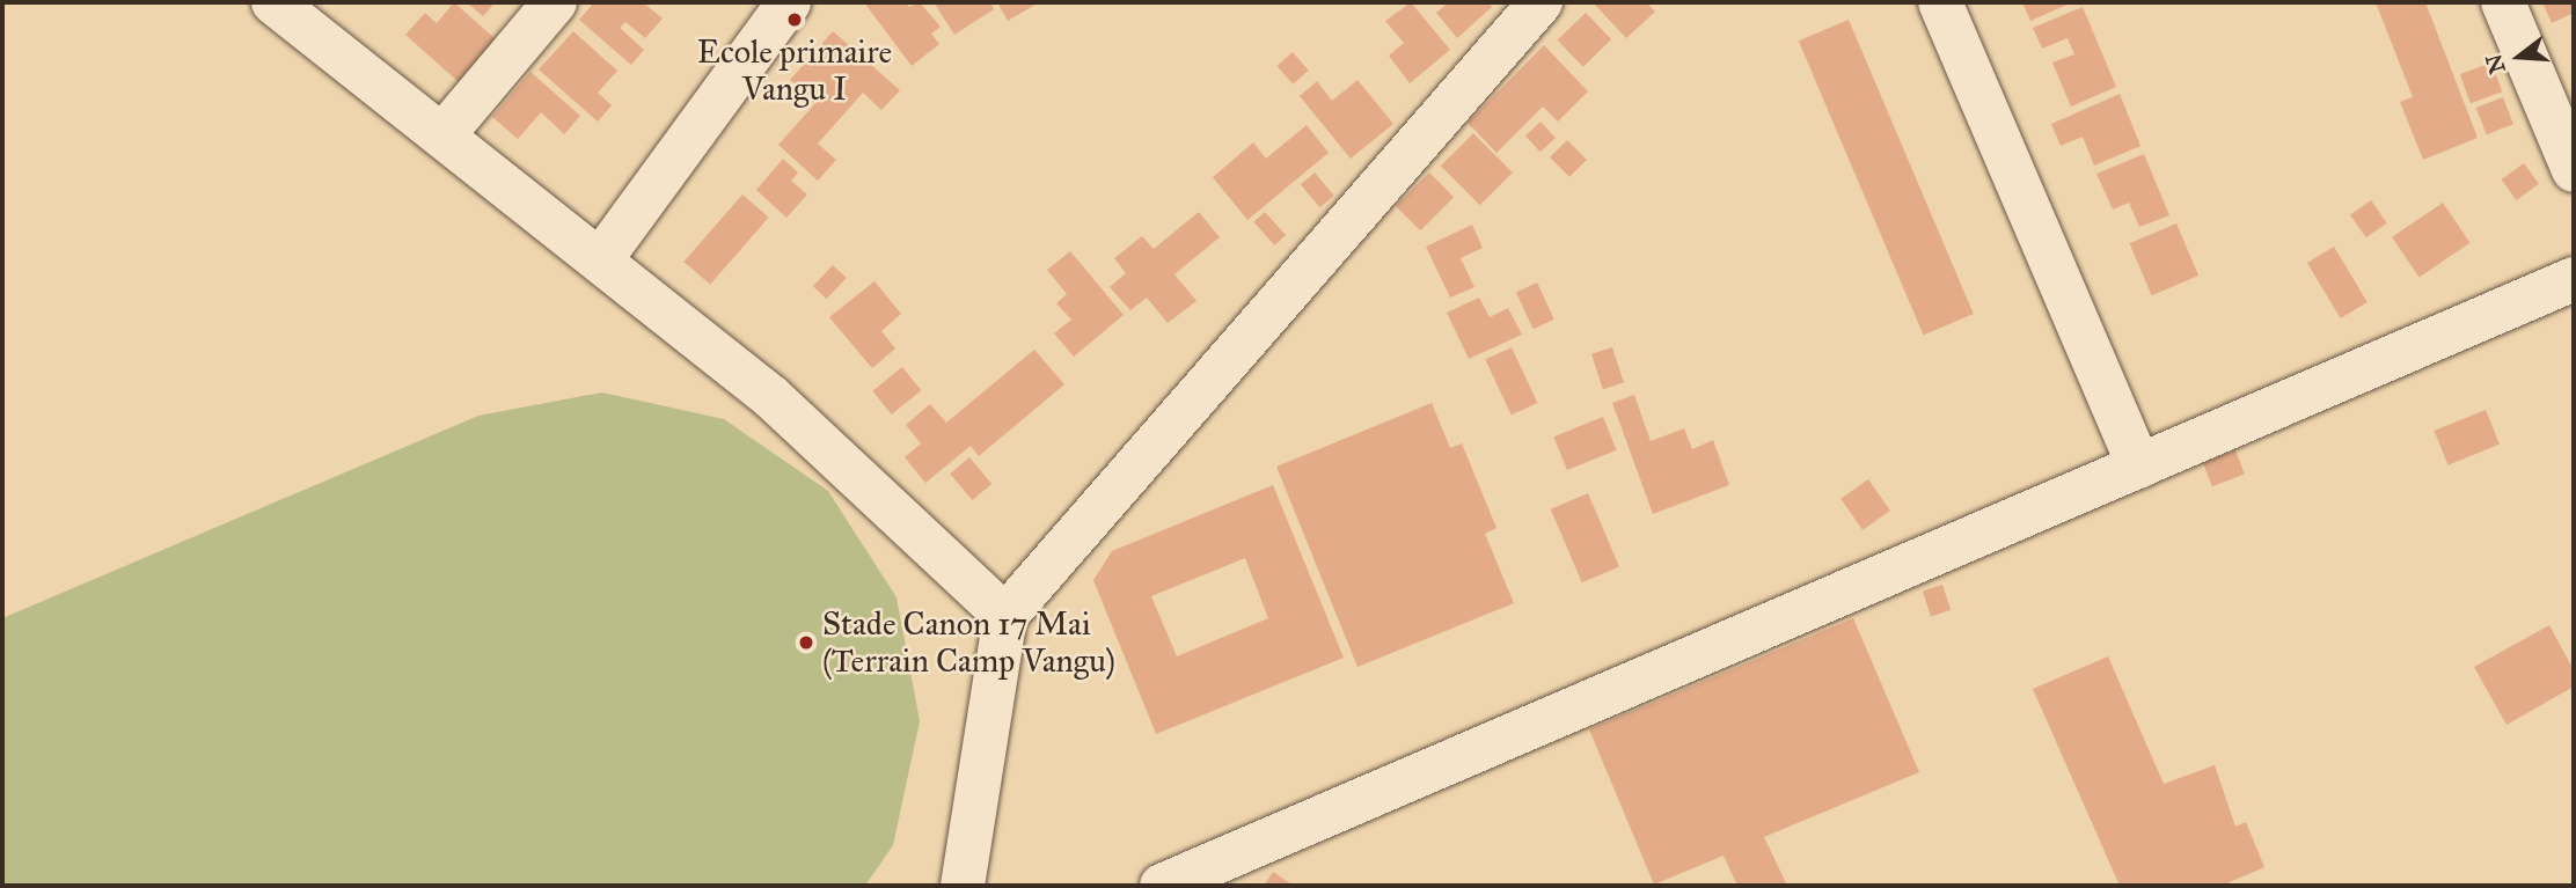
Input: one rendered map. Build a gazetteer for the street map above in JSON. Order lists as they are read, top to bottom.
{
  "places": ["Ecole primaire Vangu I", "Stade Canon 17 Mai (Terrain Camp Vangu)"],
  "north": "left"
}
